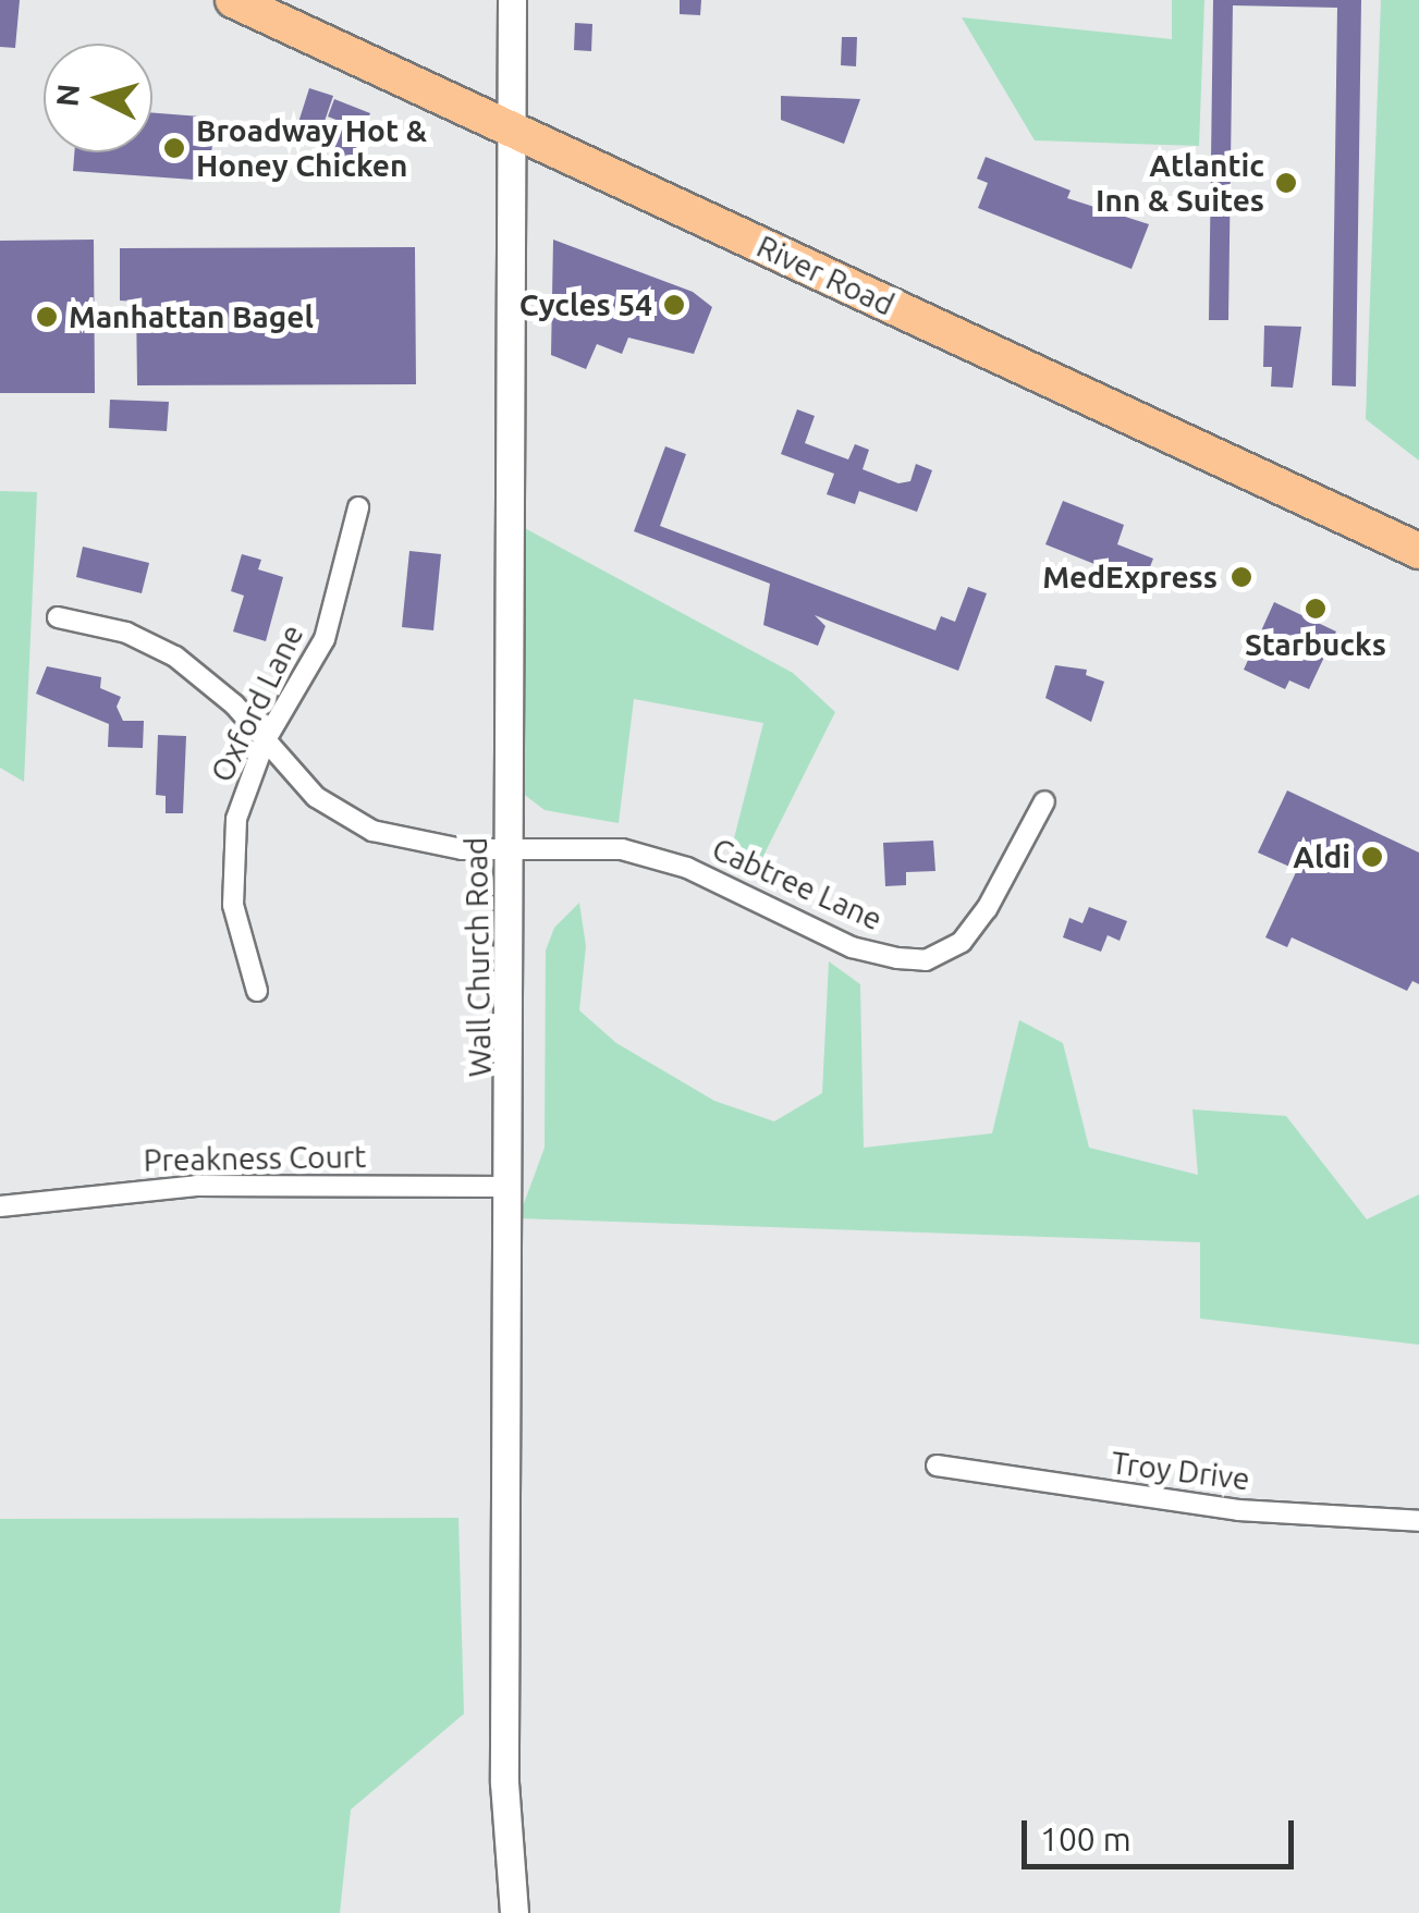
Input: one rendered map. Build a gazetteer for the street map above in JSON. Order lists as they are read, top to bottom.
{
  "streets": {
    "highway": ["River Road"],
    "street": [
      "Oxford Lane",
      "Cabtree Lane",
      "Wall Church Road",
      "Preakness Court",
      "Troy Drive"
    ]
  },
  "crossings": [
    ["River Road", "Wall Church Road"],
    ["Oxford Lane", "Cabtree Lane"],
    ["Cabtree Lane", "Wall Church Road"],
    ["Wall Church Road", "Preakness Court"]
  ],
  "places": [
    "Broadway Hot & Honey Chicken",
    "Atlantic Inn & Suites",
    "Cycles 54",
    "Manhattan Bagel",
    "MedExpress",
    "Starbucks",
    "Aldi"
  ],
  "scale_bar": "100 m",
  "north": "left"
}
